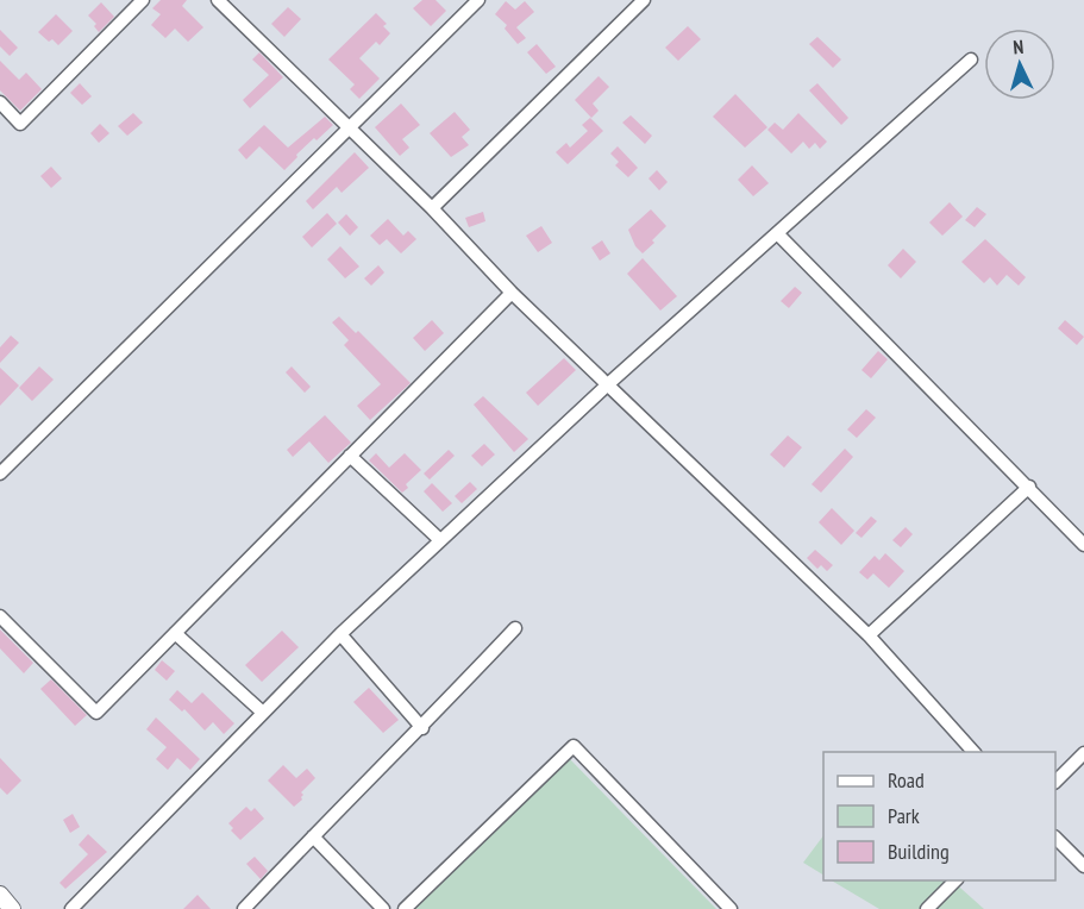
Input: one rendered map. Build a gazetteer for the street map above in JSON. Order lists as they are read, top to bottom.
{
  "legend": ["Road", "Park", "Building"],
  "north": "top"
}
